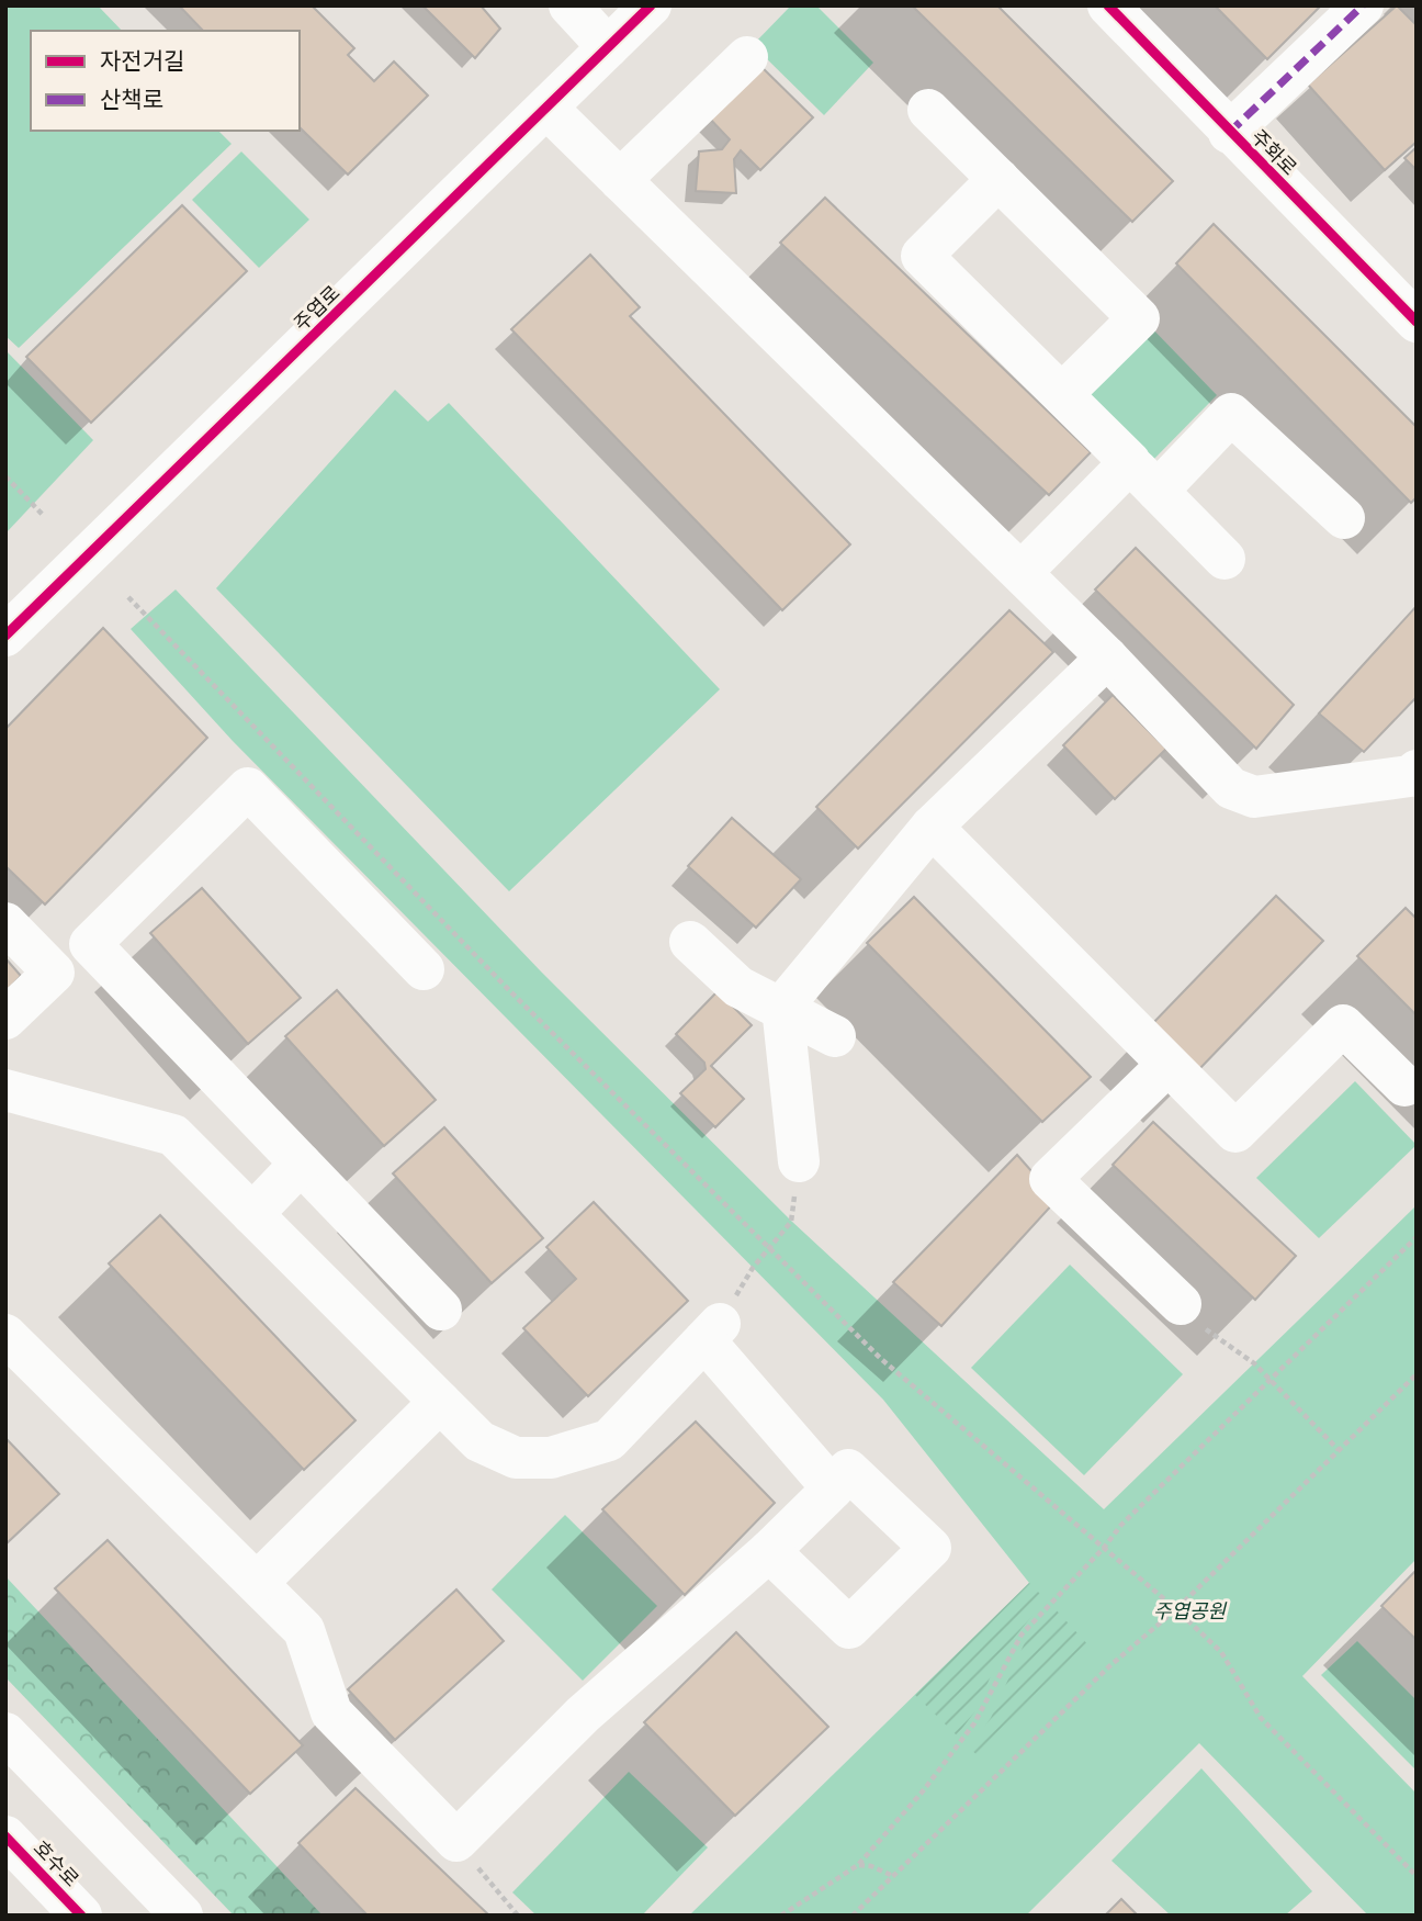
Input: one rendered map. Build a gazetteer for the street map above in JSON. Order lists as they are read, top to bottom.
{
  "streets": {
    "street": ["주화로", "주엽로", "호수로"]
  },
  "parks": ["주엽공원"],
  "legend": ["자전거길", "산책로"]
}
